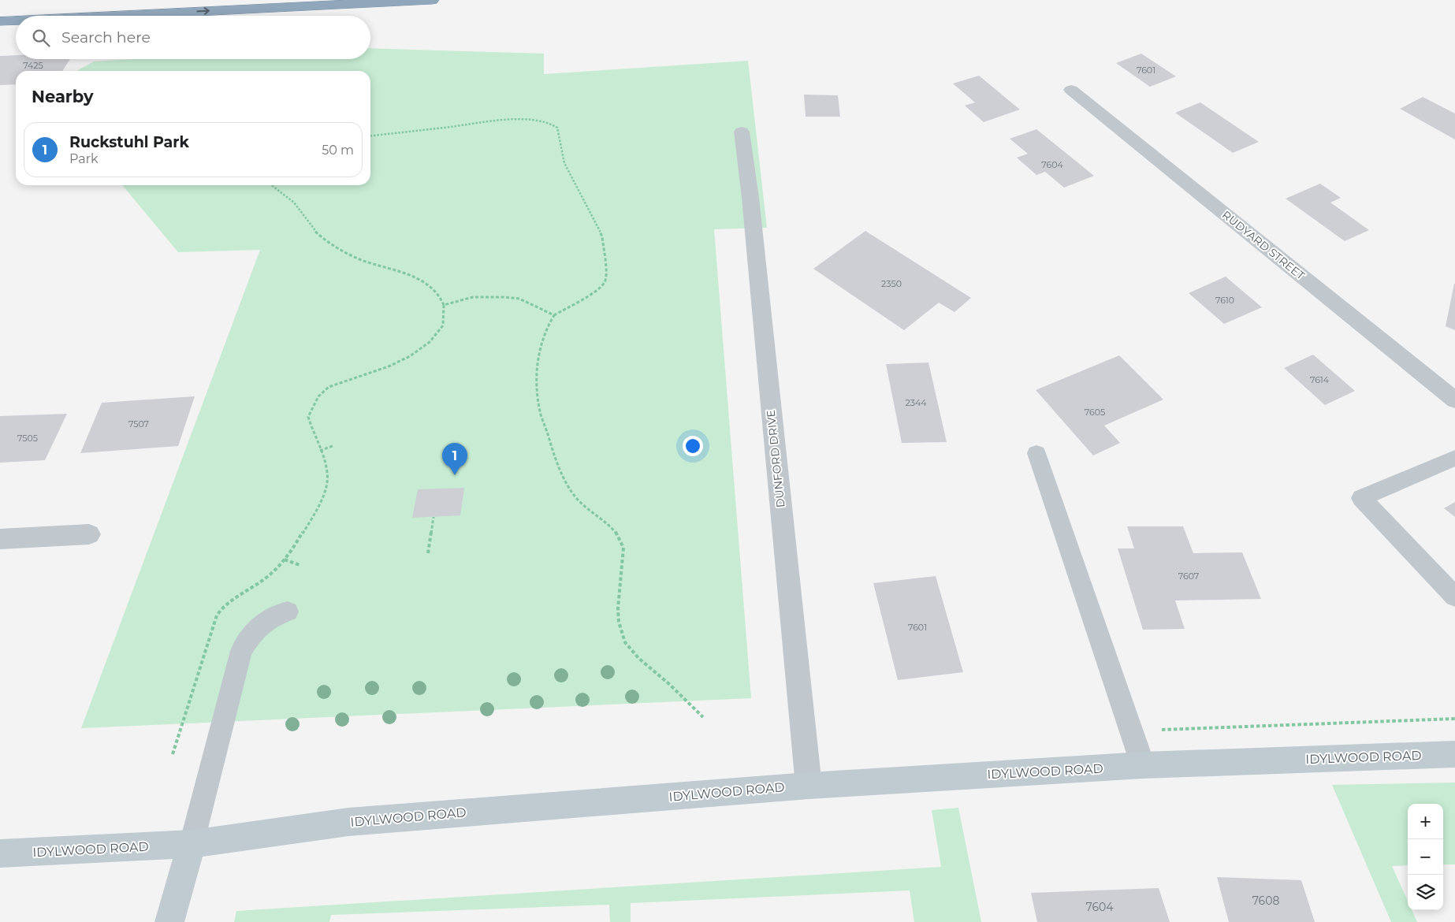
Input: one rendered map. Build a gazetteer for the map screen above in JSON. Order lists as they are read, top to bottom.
{
  "streets": {
    "main road": ["IDYLWOOD ROAD"],
    "street": ["RUDYARD STREET", "DUNFORD DRIVE"]
  },
  "crossings": [
    ["DUNFORD DRIVE", "IDYLWOOD ROAD"]
  ],
  "house_numbers": [
    "7425",
    "7601",
    "7604",
    "2350",
    "7610",
    "7614",
    "2344",
    "7605",
    "7507",
    "7505",
    "7607",
    "7601",
    "7608",
    "7604"
  ],
  "page": {
    "search": "Search here",
    "heading": "Nearby",
    "list": [
      {
        "mark": "1",
        "name": "Ruckstuhl Park",
        "note": "Park",
        "value": "50 m"
      }
    ],
    "pins": "1",
    "map_buttons": ["+", "−"]
  }
}
